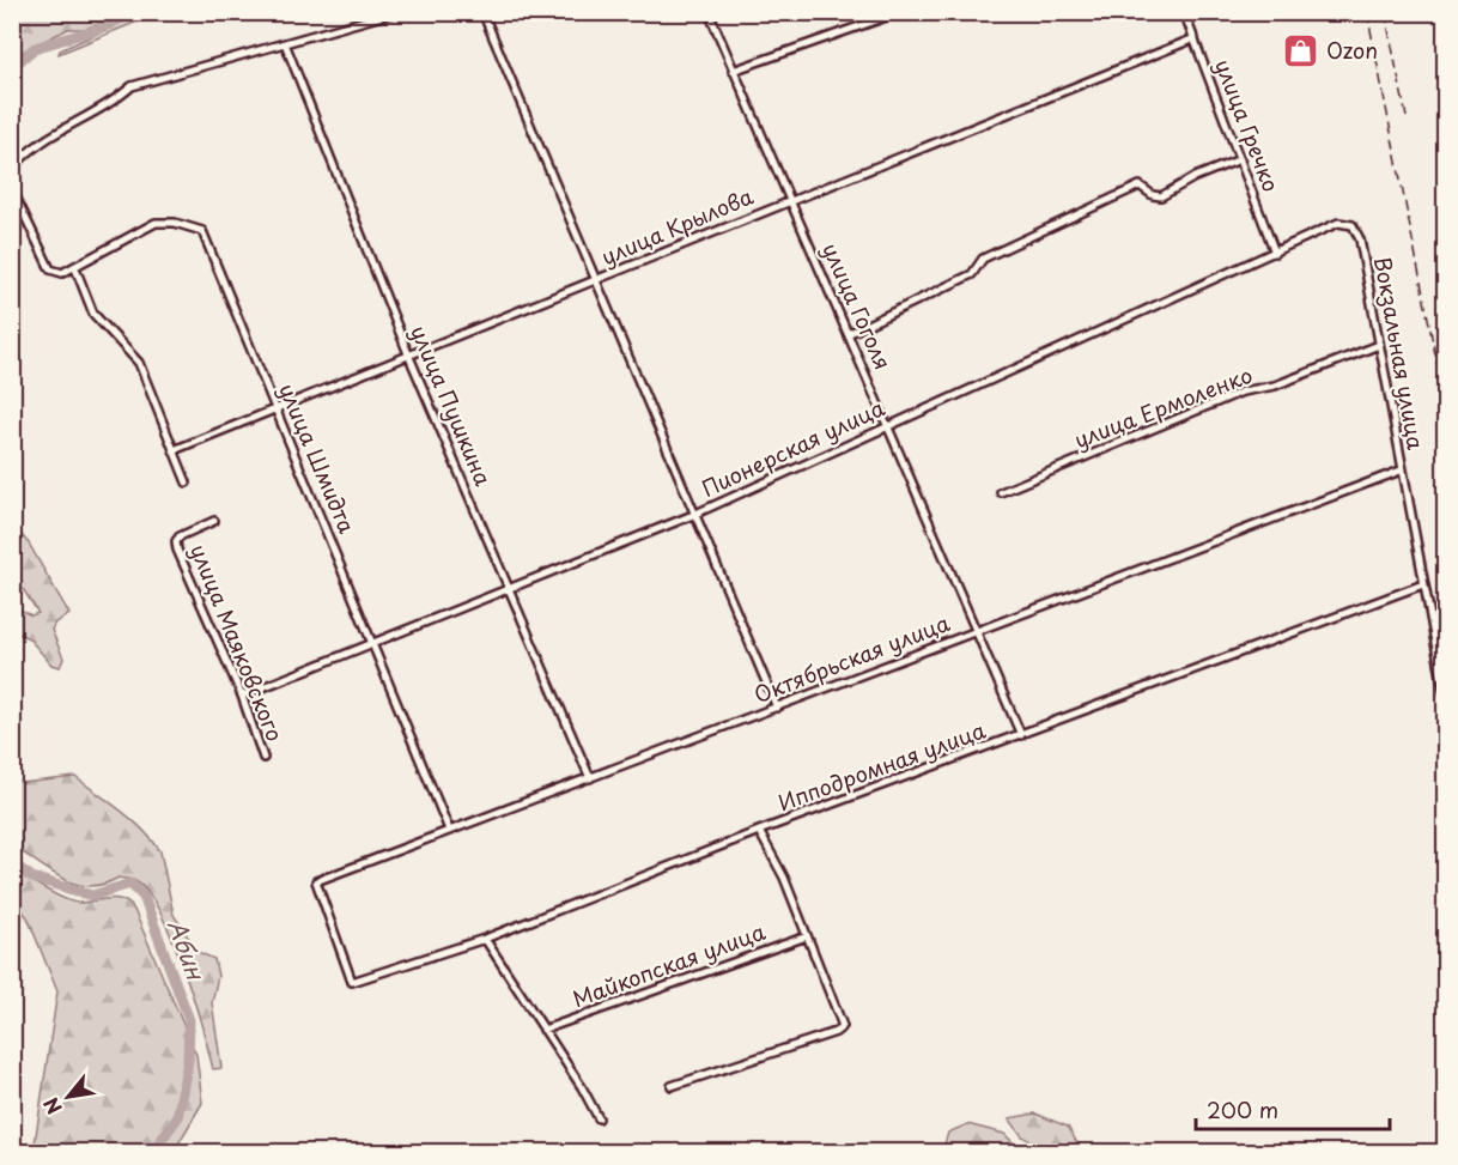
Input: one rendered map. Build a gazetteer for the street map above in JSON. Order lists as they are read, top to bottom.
{
  "streets": {
    "street": [
      "улица Гречко",
      "улица Крылова",
      "улица Гоголя",
      "Вокзальная улица",
      "улица Пушкина",
      "улица Ермоленко",
      "Пионерская улица",
      "улица Шмидта",
      "улица Маяковского",
      "Октябрьская улица",
      "Ипподромная улица",
      "Майкопская улица"
    ]
  },
  "crossings": [
    ["улица Гречко", "улица Крылова"],
    ["улица Гречко", "Пионерская улица"],
    ["улица Крылова", "улица Гоголя"],
    ["улица Крылова", "улица Пушкина"],
    ["улица Крылова", "улица Шмидта"],
    ["улица Гоголя", "Пионерская улица"],
    ["улица Гоголя", "Октябрьская улица"],
    ["улица Гоголя", "Ипподромная улица"],
    ["Вокзальная улица", "улица Ермоленко"],
    ["Вокзальная улица", "Пионерская улица"],
    ["Вокзальная улица", "Октябрьская улица"],
    ["Вокзальная улица", "Ипподромная улица"],
    ["улица Пушкина", "Пионерская улица"],
    ["улица Пушкина", "Октябрьская улица"],
    ["Пионерская улица", "улица Шмидта"],
    ["Пионерская улица", "улица Маяковского"],
    ["улица Шмидта", "Октябрьская улица"],
    ["Октябрьская улица", "Ипподромная улица"]
  ],
  "water": ["Абин"],
  "places": {
    "shop": ["Ozon"]
  },
  "scale_bar": "200 m",
  "north": "bottom left"
}
